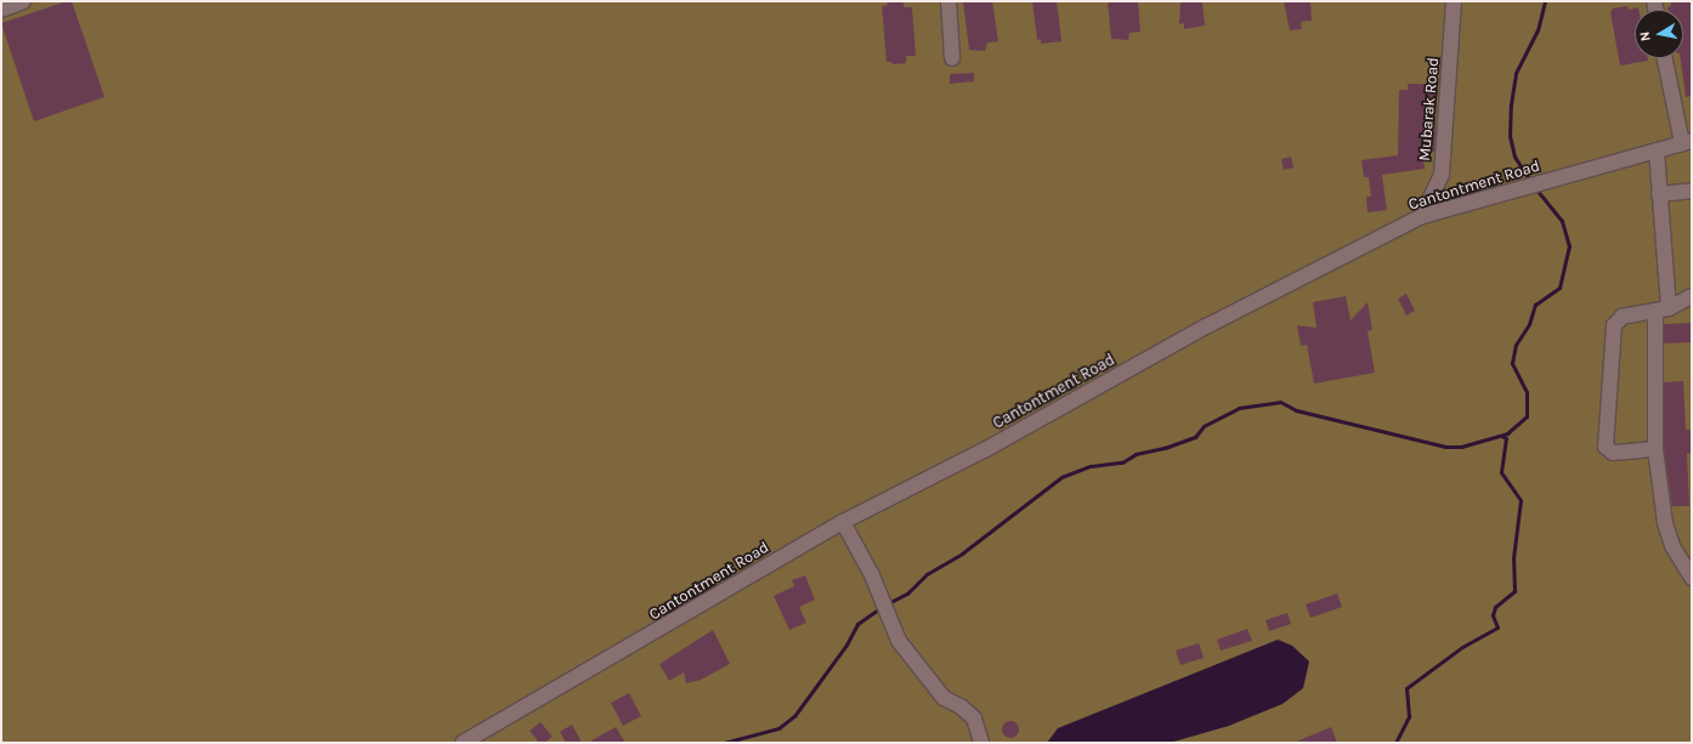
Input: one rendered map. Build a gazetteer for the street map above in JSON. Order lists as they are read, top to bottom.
{
  "streets": {
    "street": ["Mubarak Road", "Cantontment Road"]
  },
  "crossings": [
    ["Mubarak Road", "Cantontment Road"]
  ],
  "north": "left"
}
